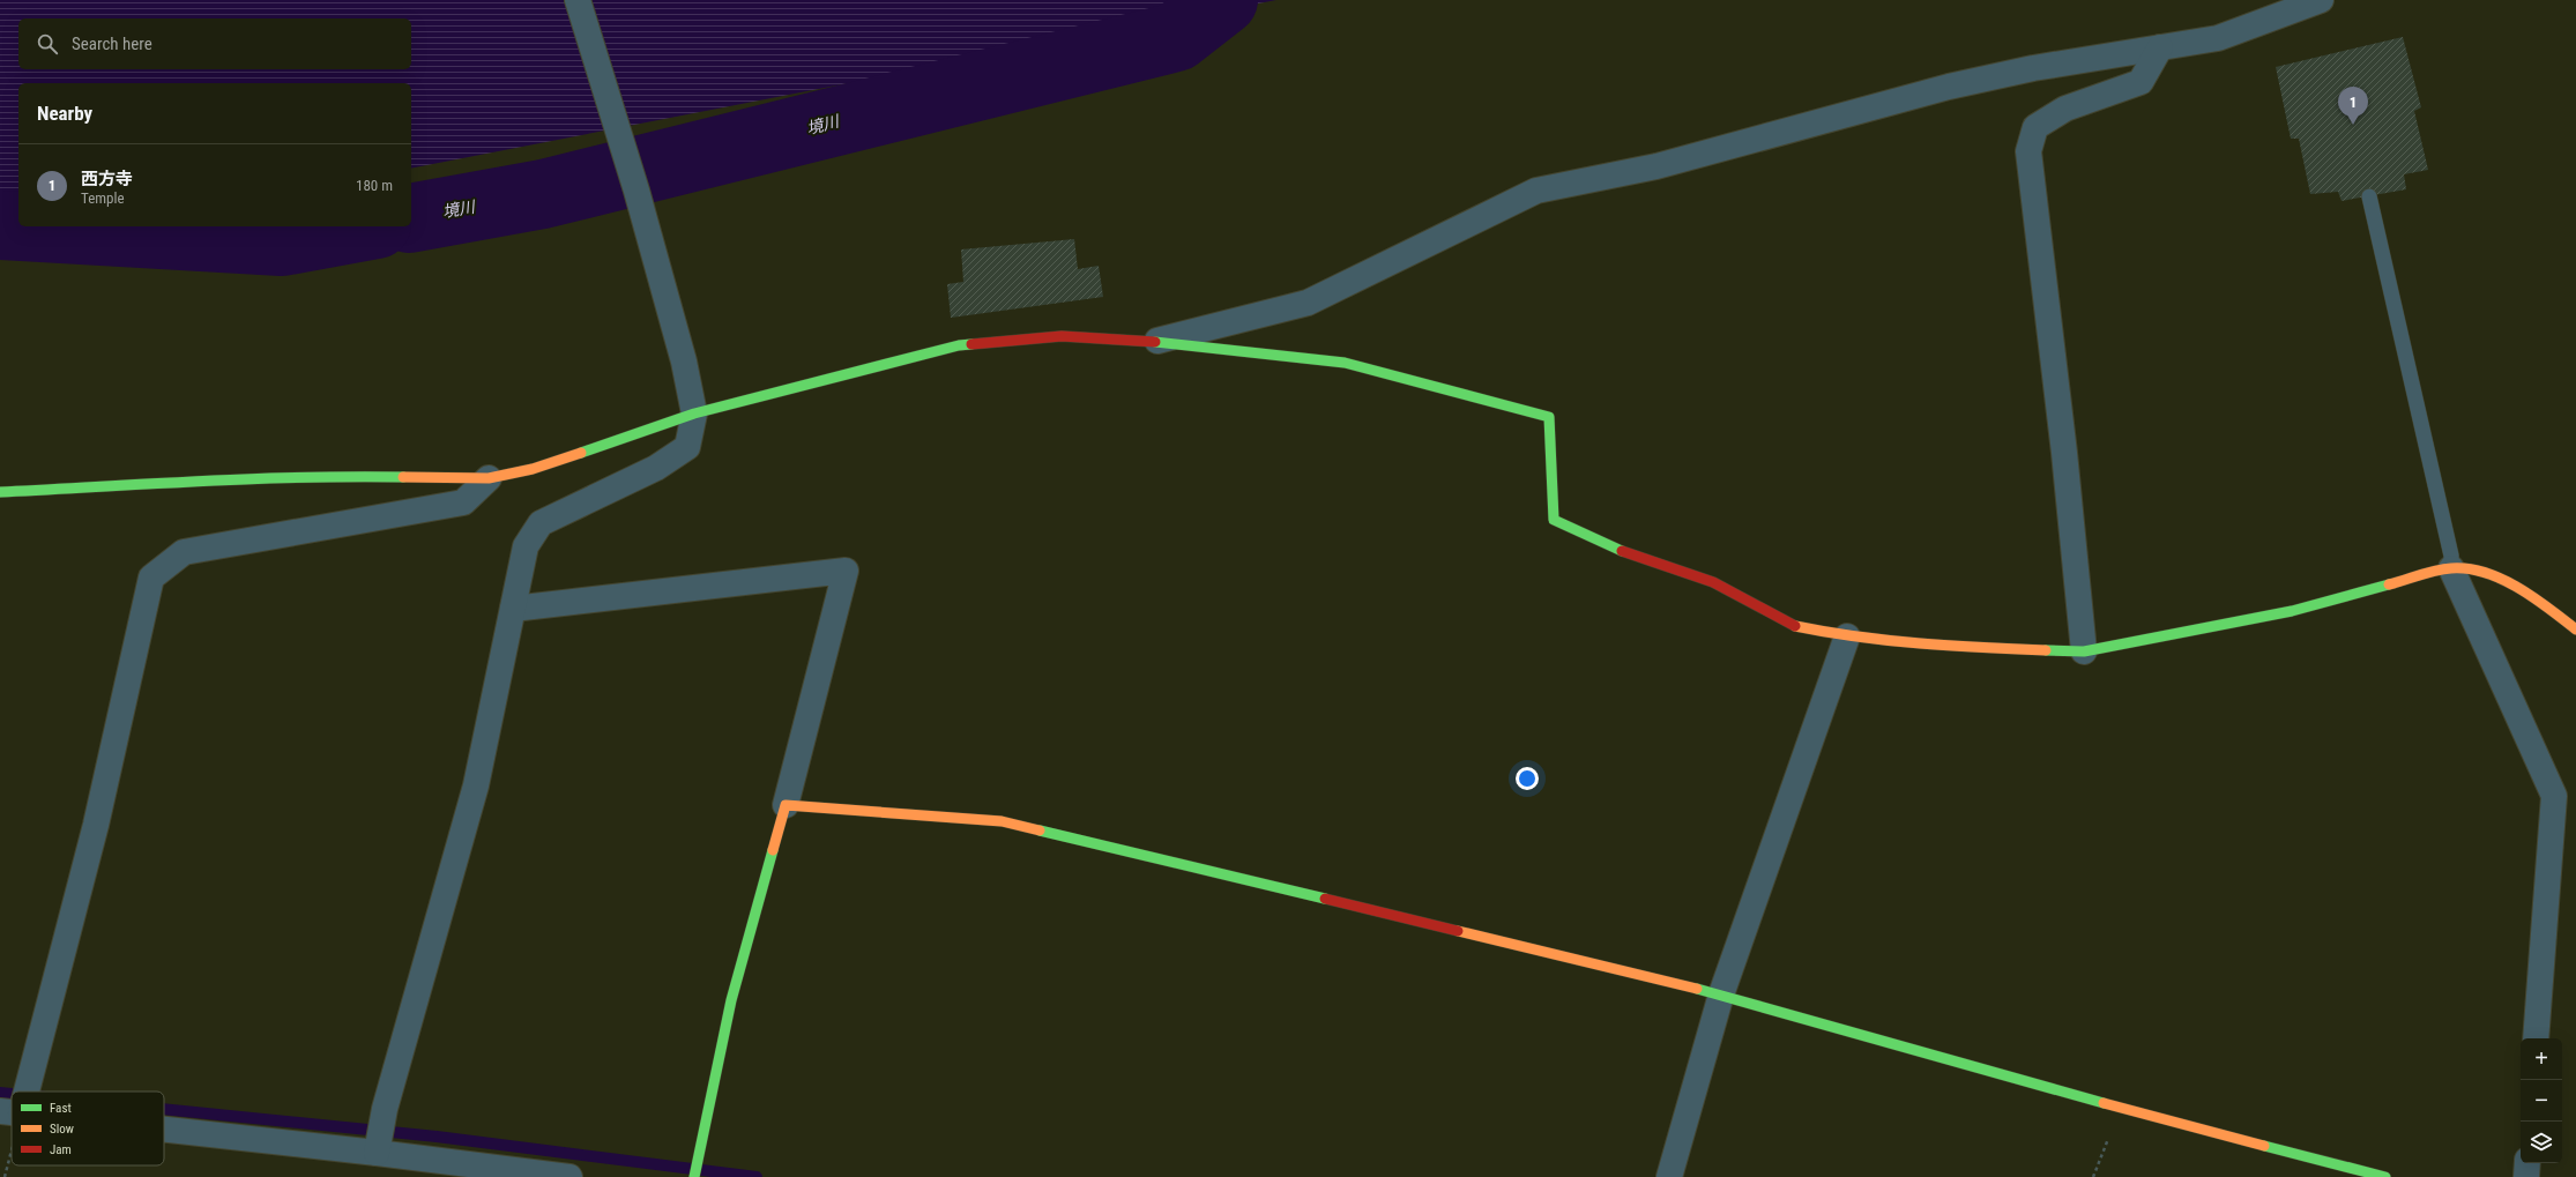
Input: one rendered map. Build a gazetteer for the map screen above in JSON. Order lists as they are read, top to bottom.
{
  "water": ["境川"],
  "legend": ["Fast", "Slow", "Jam"],
  "page": {
    "search": "Search here",
    "heading": "Nearby",
    "pins": "1",
    "list": [
      {
        "mark": "1",
        "name": "西方寺",
        "note": "Temple",
        "value": "180 m"
      }
    ],
    "map_buttons": ["+", "−"]
  }
}
